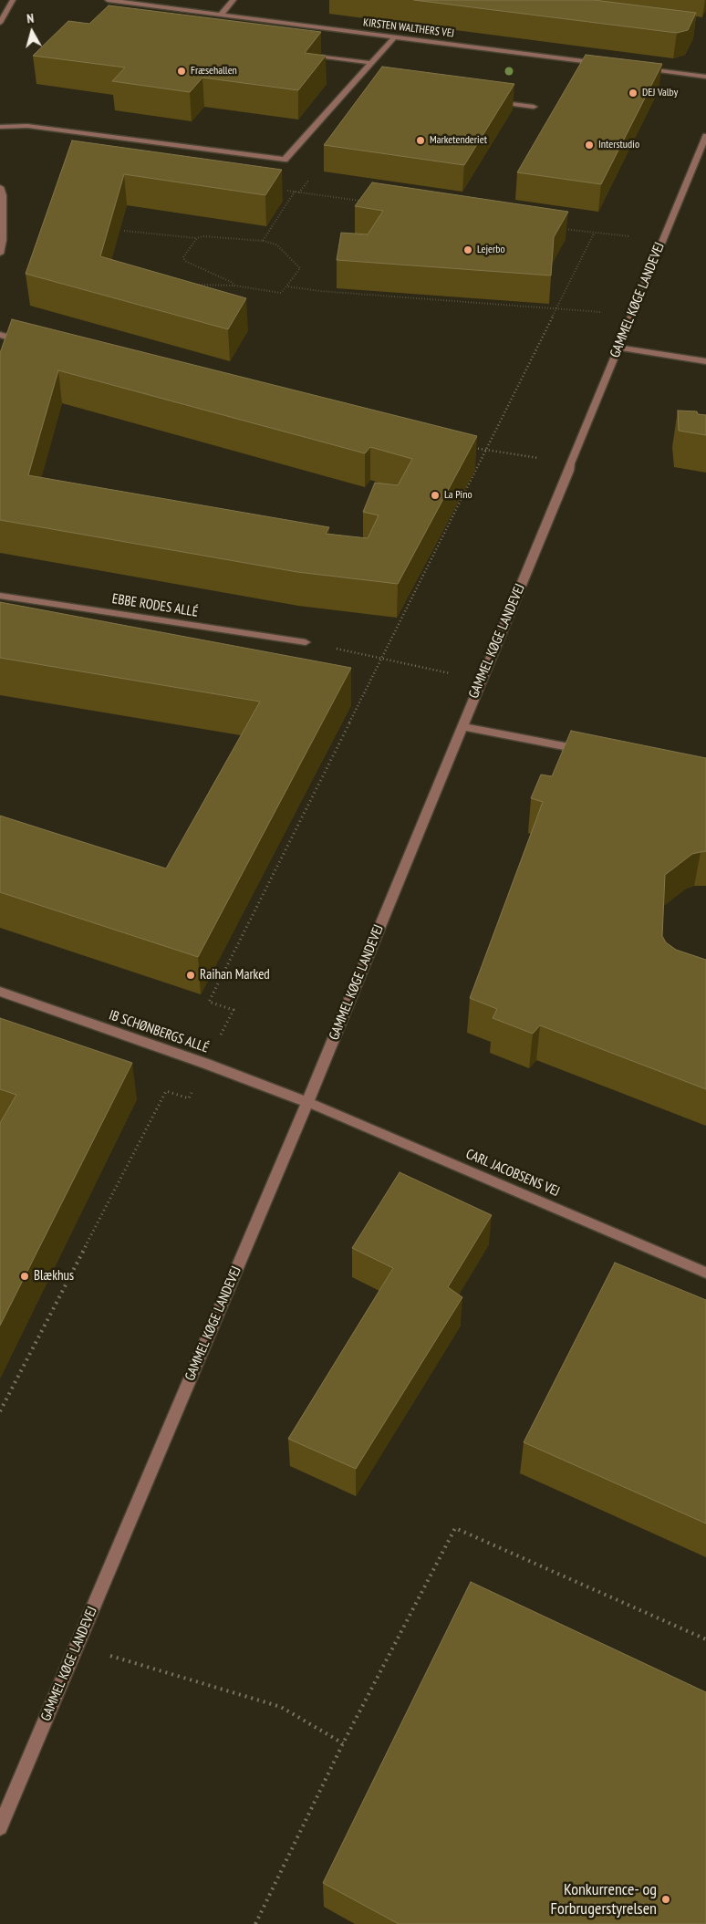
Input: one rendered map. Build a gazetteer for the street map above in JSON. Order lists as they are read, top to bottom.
{
  "streets": {
    "street": [
      "KIRSTEN WALTHERS VEJ",
      "GAMMEL KØGE LANDEVEJ",
      "EBBE RODES ALLÉ",
      "IB SCHØNBERGS ALLÉ",
      "CARL JACOBSENS VEJ"
    ]
  },
  "crossings": [
    ["GAMMEL KØGE LANDEVEJ", "IB SCHØNBERGS ALLÉ"],
    ["GAMMEL KØGE LANDEVEJ", "CARL JACOBSENS VEJ"],
    ["IB SCHØNBERGS ALLÉ", "CARL JACOBSENS VEJ"]
  ],
  "places": [
    "Fræsehallen",
    "DEJ Valby",
    "Marketenderiet",
    "Interstudio",
    "Lejerbo",
    "La Pino",
    "Raihan Marked",
    "Blækhus",
    "Konkurrence- og Forbrugerstyrelsen"
  ],
  "north": "top"
}
